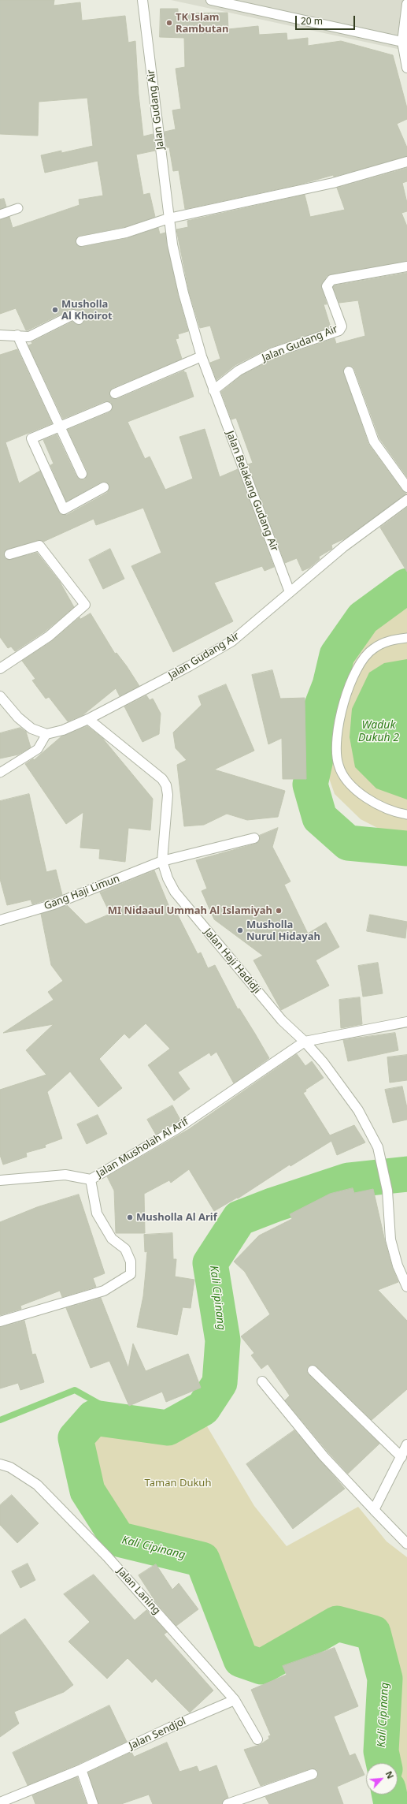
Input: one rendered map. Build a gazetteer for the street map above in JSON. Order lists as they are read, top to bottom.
{
  "streets": {
    "street": [
      "Jalan Gudang Air",
      "Jalan Belakang Gudang Air",
      "Gang Haji Limun",
      "Jalan Haji Hadidji",
      "Jalan Musholah Al Arif",
      "Jalan Laning",
      "Jalan Sendjol"
    ]
  },
  "crossings": [
    ["Jalan Gudang Air", "Jalan Belakang Gudang Air"],
    ["Jalan Gudang Air", "Jalan Haji Hadidji"],
    ["Gang Haji Limun", "Jalan Haji Hadidji"],
    ["Jalan Haji Hadidji", "Jalan Musholah Al Arif"],
    ["Jalan Laning", "Jalan Sendjol"]
  ],
  "water": ["Waduk Dukuh 2", "Kali Cipinang"],
  "parks": ["Taman Dukuh"],
  "places": [
    "TK Islam Rambutan",
    "Musholla Al Khoirot",
    "MI Nidaaul Ummah Al Islamiyah",
    "Musholla Nurul Hidayah",
    "Musholla Al Arif"
  ],
  "scale_bar": "20 m",
  "north": "top right"
}
